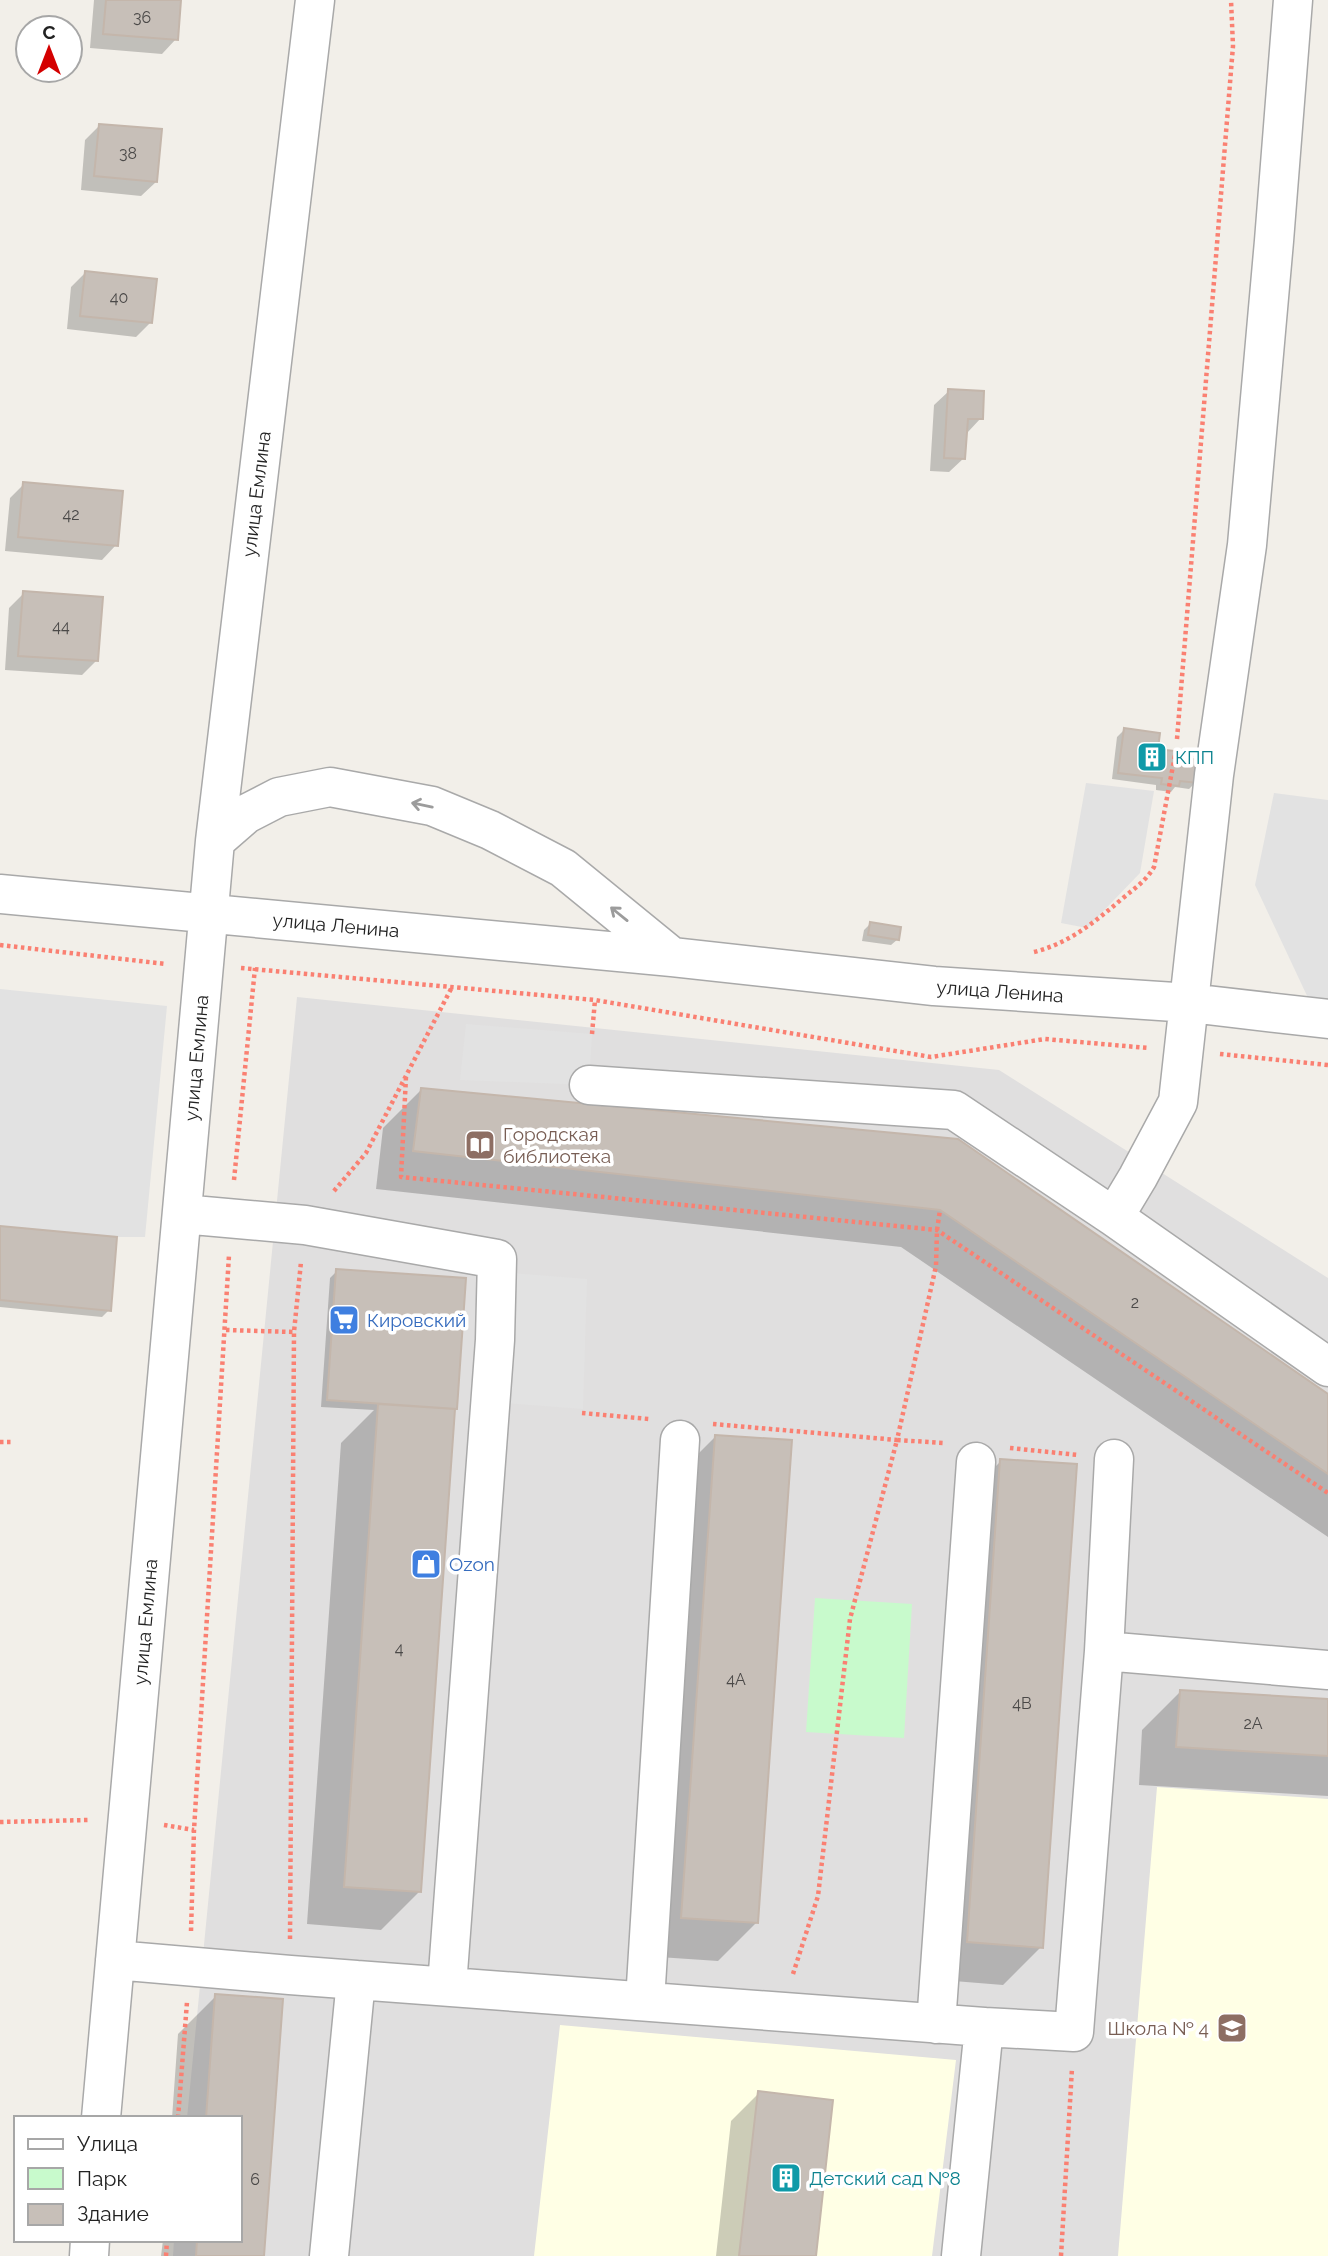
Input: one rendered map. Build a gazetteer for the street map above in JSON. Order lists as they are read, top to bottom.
{
  "streets": {
    "street": ["улица Емлина", "улица Ленина"]
  },
  "crossings": [
    ["улица Емлина", "улица Ленина"]
  ],
  "places": {
    "building": ["КПП", "Детский сад №8"],
    "library": ["Городская библиотека"],
    "supermarket": ["Кировский"],
    "shop": ["Ozon"],
    "school or university": ["Школа № 4"]
  },
  "house_numbers": [
    "36",
    "38",
    "40",
    "42",
    "44",
    "2",
    "4",
    "4А",
    "4В",
    "2А",
    "6"
  ],
  "legend": ["Улица", "Парк", "Здание"],
  "north": "top"
}
